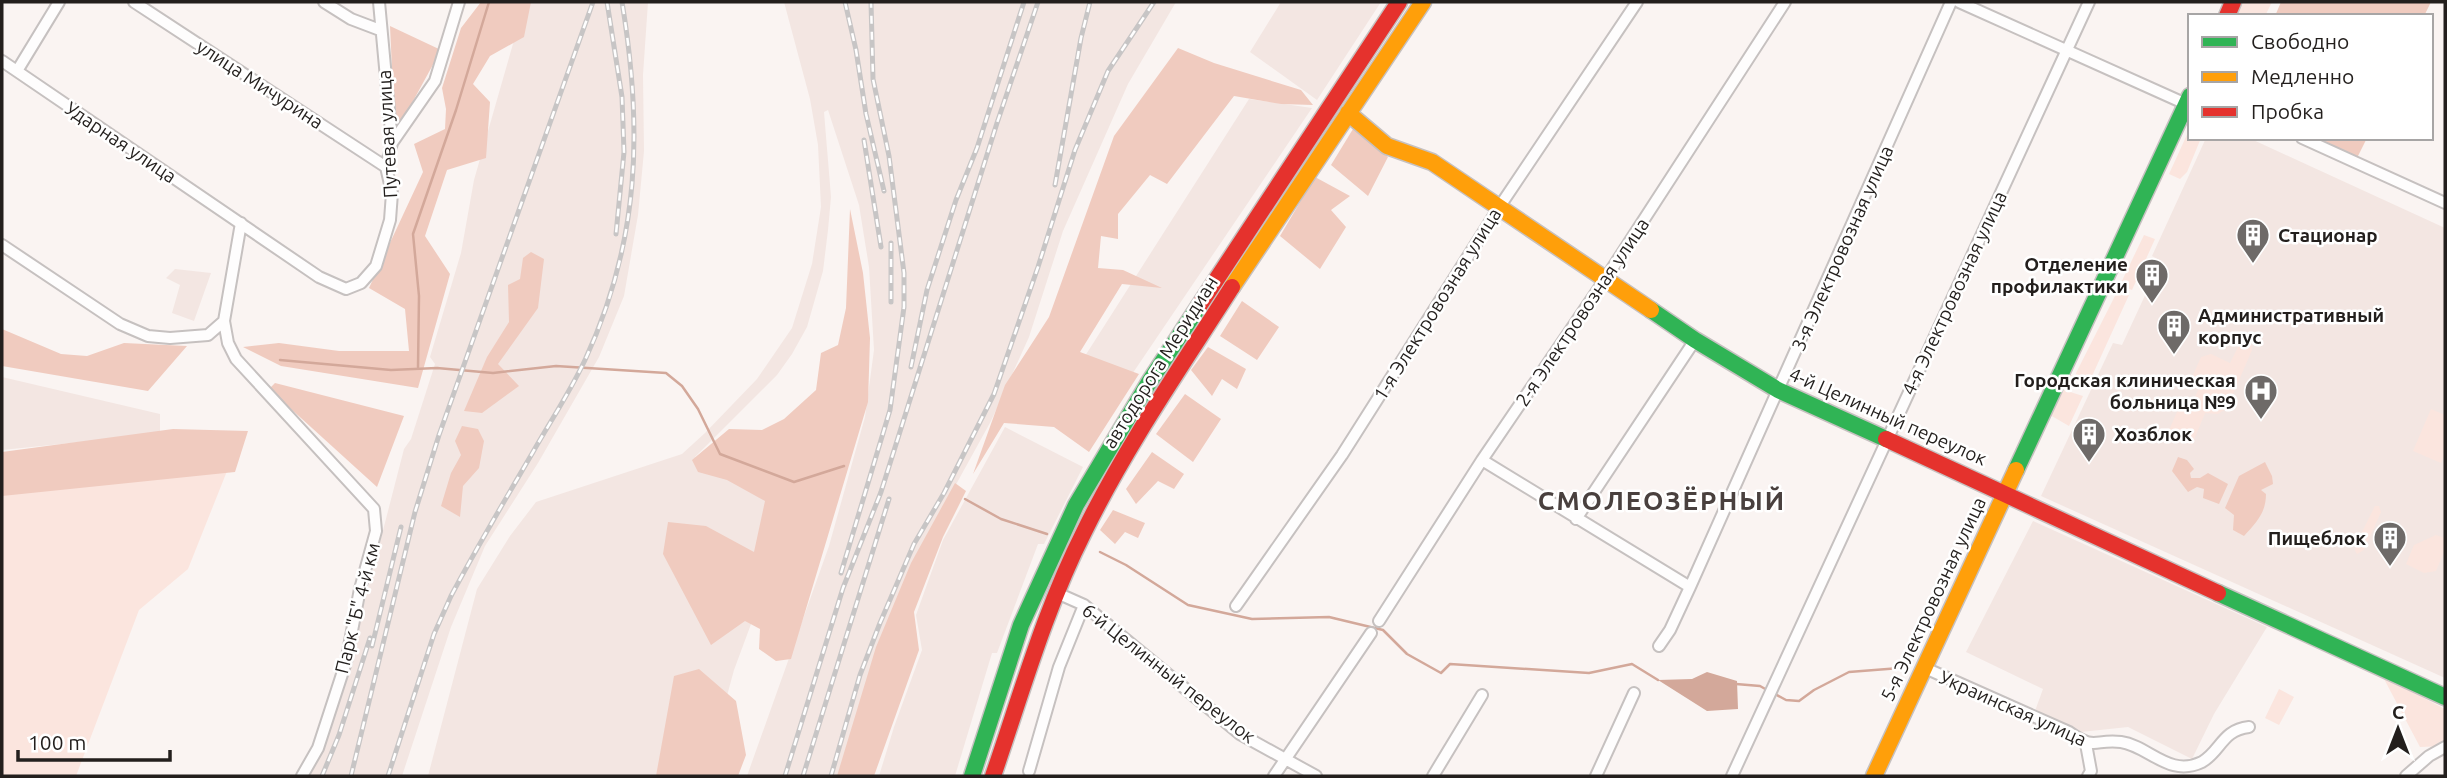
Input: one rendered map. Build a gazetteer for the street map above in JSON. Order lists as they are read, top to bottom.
{
  "streets": {
    "street": [
      "улица Мичурина",
      "Путевая улица",
      "Ударная улица",
      "3-я Электровозная улица",
      "4-я Электровозная улица",
      "1-я Электровозная улица",
      "2-я Электровозная улица",
      "автодорога Меридиан",
      "4-й Целинный переулок",
      "5-я Электровозная улица",
      "Парк \"Б\" 4-й км",
      "6-й Целинный переулок",
      "Украинская улица"
    ]
  },
  "crossings": [
    ["улица Мичурина", "Путевая улица"],
    ["Путевая улица", "Ударная улица"],
    ["3-я Электровозная улица", "4-й Целинный переулок"],
    ["4-я Электровозная улица", "4-й Целинный переулок"],
    ["1-я Электровозная улица", "4-й Целинный переулок"],
    ["2-я Электровозная улица", "4-й Целинный переулок"],
    ["автодорога Меридиан", "4-й Целинный переулок"],
    ["автодорога Меридиан", "6-й Целинный переулок"],
    ["4-й Целинный переулок", "5-я Электровозная улица"],
    ["5-я Электровозная улица", "Украинская улица"]
  ],
  "districts": ["СМОЛЕОЗЁРНЫЙ"],
  "places": {
    "building": [
      "Стационар",
      "Отделение профилактики",
      "Административный корпус",
      "Хозблок",
      "Пищеблок"
    ],
    "hospital": ["Городская клиническая больница №9"]
  },
  "legend": ["Свободно", "Медленно", "Пробка"],
  "scale_bar": "100 m",
  "north": "top"
}
